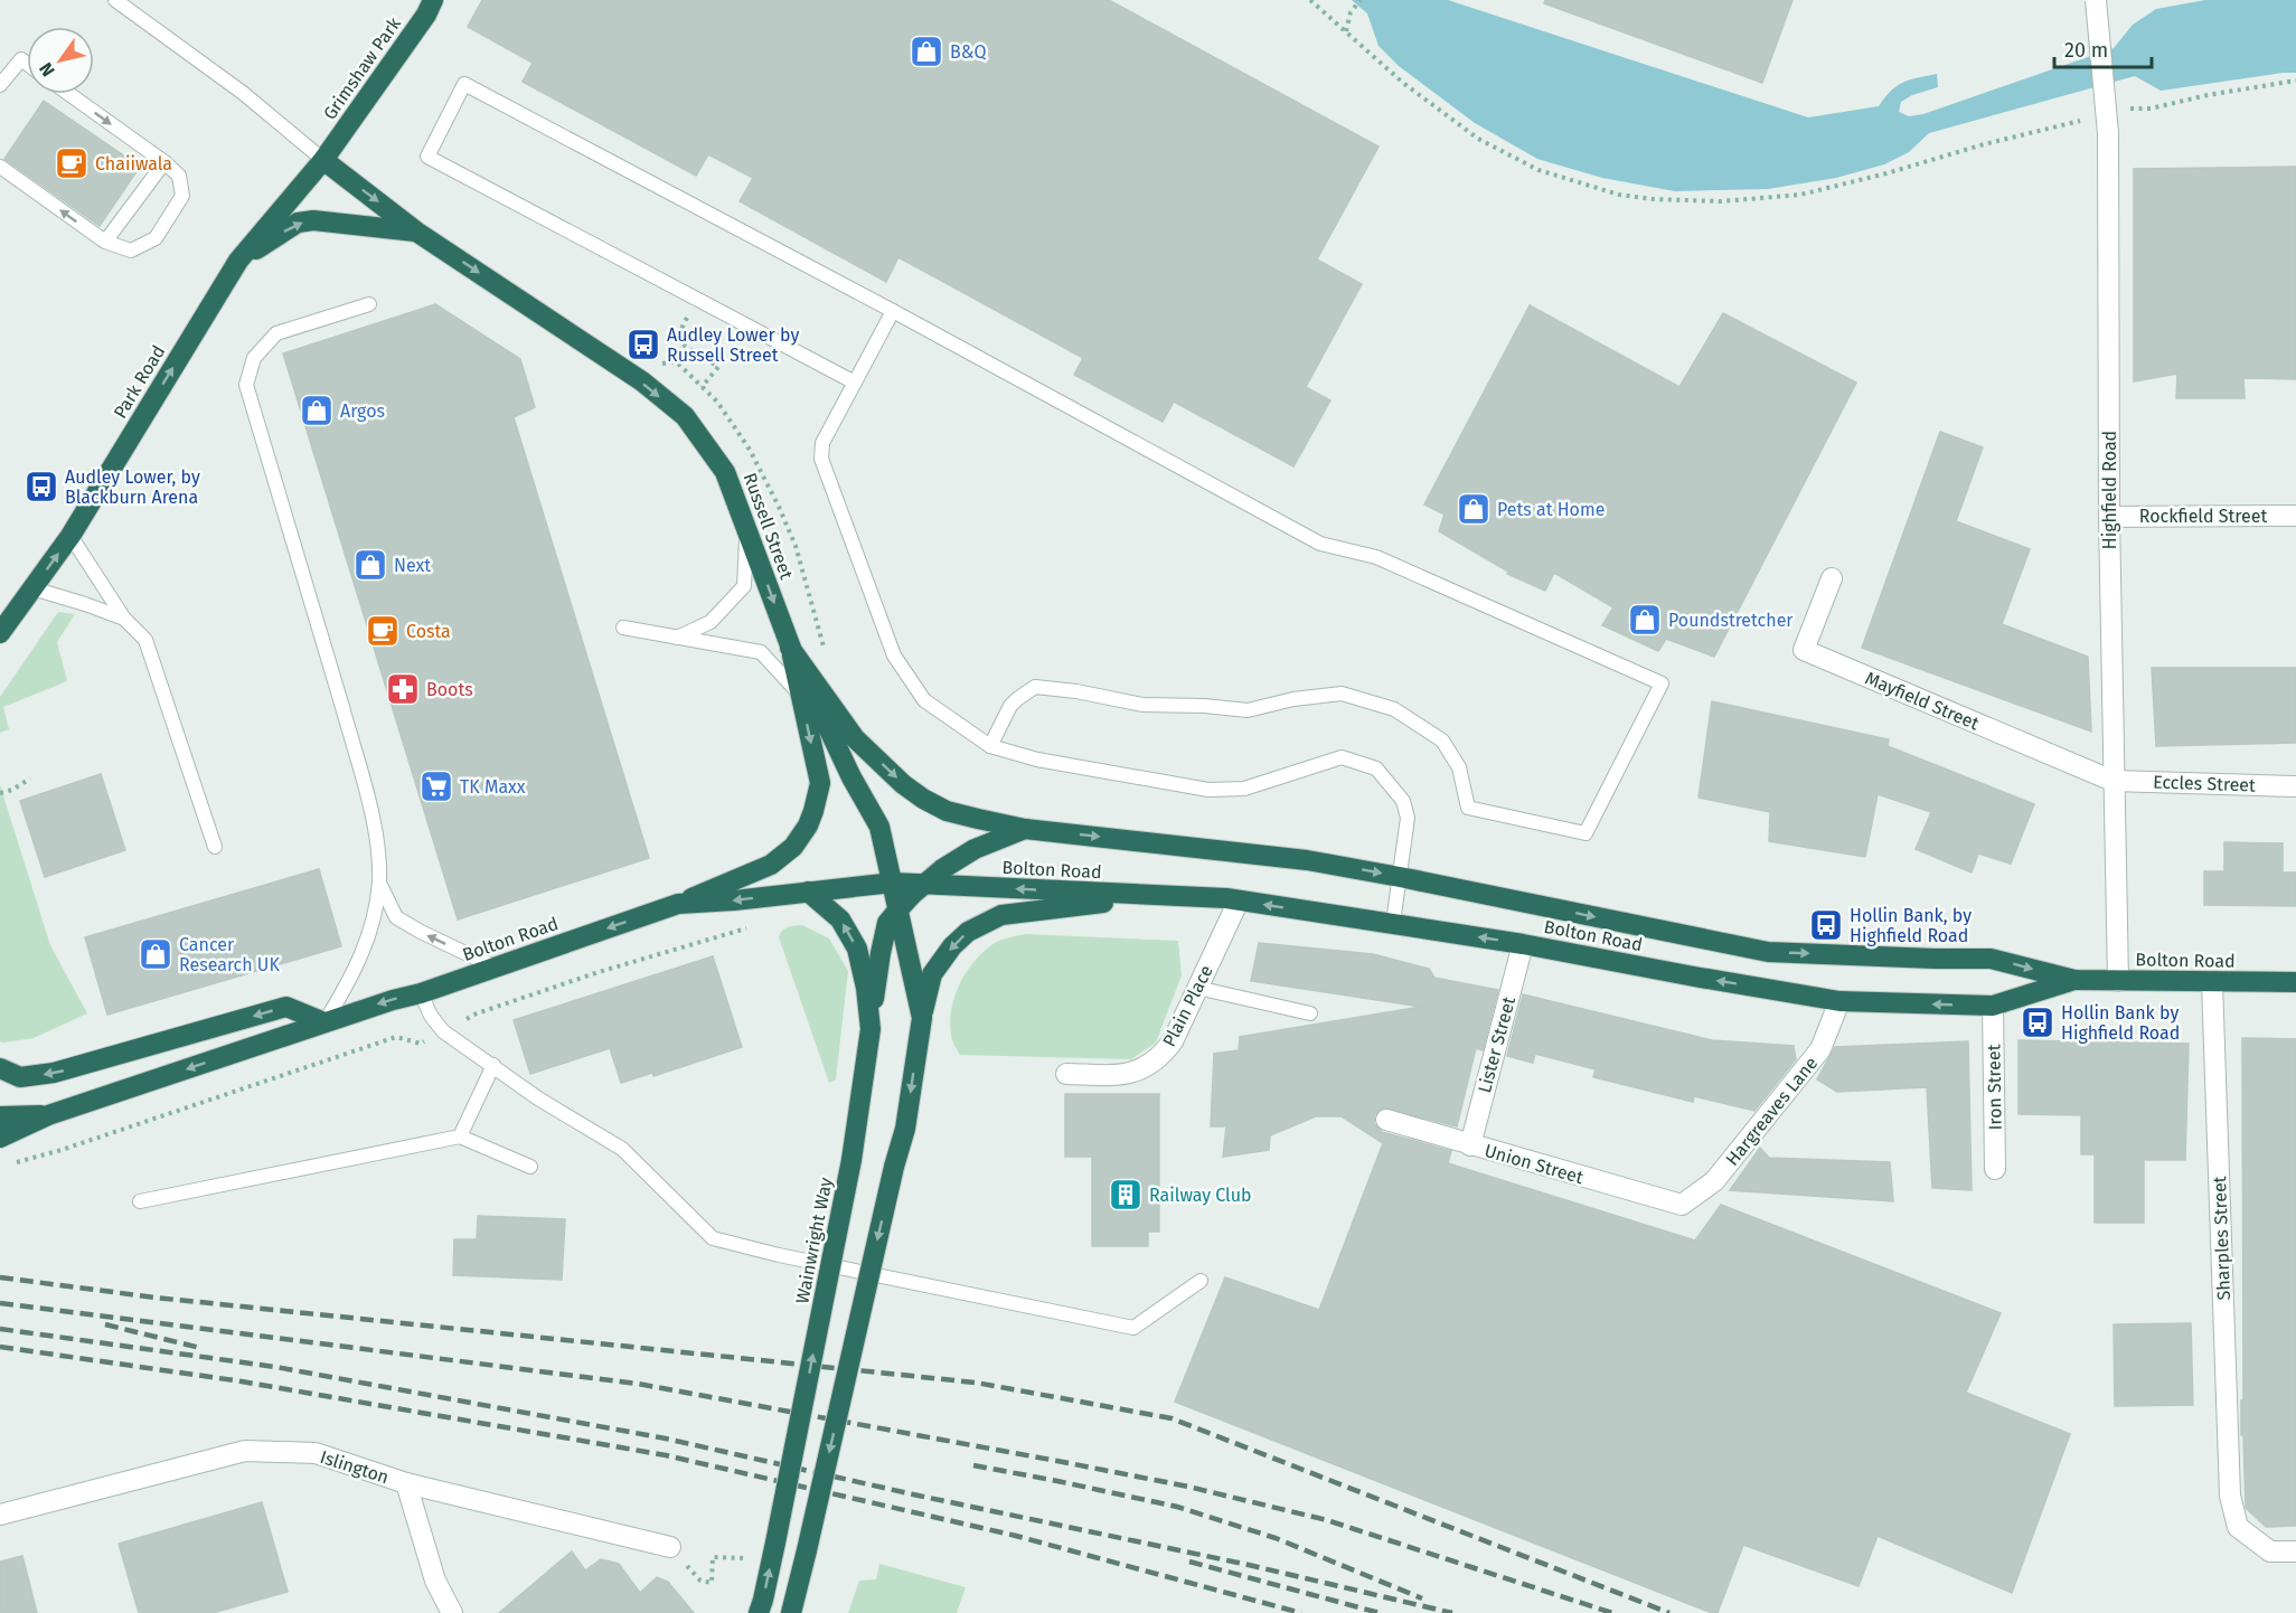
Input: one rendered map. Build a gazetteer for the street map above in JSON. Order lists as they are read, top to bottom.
{
  "streets": {
    "highway": [
      "Grimshaw Park",
      "Park Road",
      "Russell Street",
      "Bolton Road",
      "Wainwright Way"
    ],
    "street": [
      "Highfield Road",
      "Rockfield Street",
      "Mayfield Street",
      "Eccles Street",
      "Plain Place",
      "Lister Street",
      "Iron Street",
      "Hargreaves Lane",
      "Union Street",
      "Sharples Street",
      "Islington"
    ]
  },
  "crossings": [
    ["Grimshaw Park", "Park Road"],
    ["Grimshaw Park", "Russell Street"],
    ["Park Road", "Russell Street"],
    ["Highfield Road", "Rockfield Street"],
    ["Highfield Road", "Mayfield Street"],
    ["Highfield Road", "Eccles Street"],
    ["Highfield Road", "Bolton Road"],
    ["Russell Street", "Bolton Road"],
    ["Mayfield Street", "Eccles Street"],
    ["Bolton Road", "Plain Place"],
    ["Bolton Road", "Lister Street"],
    ["Bolton Road", "Iron Street"],
    ["Bolton Road", "Hargreaves Lane"],
    ["Bolton Road", "Sharples Street"],
    ["Bolton Road", "Wainwright Way"],
    ["Lister Street", "Union Street"],
    ["Hargreaves Lane", "Union Street"]
  ],
  "one_way": ["Park Road", "Russell Street"],
  "places": {
    "shop": [
      "B&Q",
      "Argos",
      "Pets at Home",
      "Next",
      "Poundstretcher",
      "Cancer Research UK"
    ],
    "cafe": ["Chaiiwala", "Costa"],
    "bus stop": [
      "Audley Lower by Russell Street",
      "Audley Lower, by Blackburn Arena",
      "Hollin Bank, by Highfield Road",
      "Hollin Bank by Highfield Road"
    ],
    "pharmacy": ["Boots"],
    "supermarket": ["TK Maxx"],
    "building": ["Railway Club"]
  },
  "scale_bar": "20 m",
  "north": "bottom left"
}
